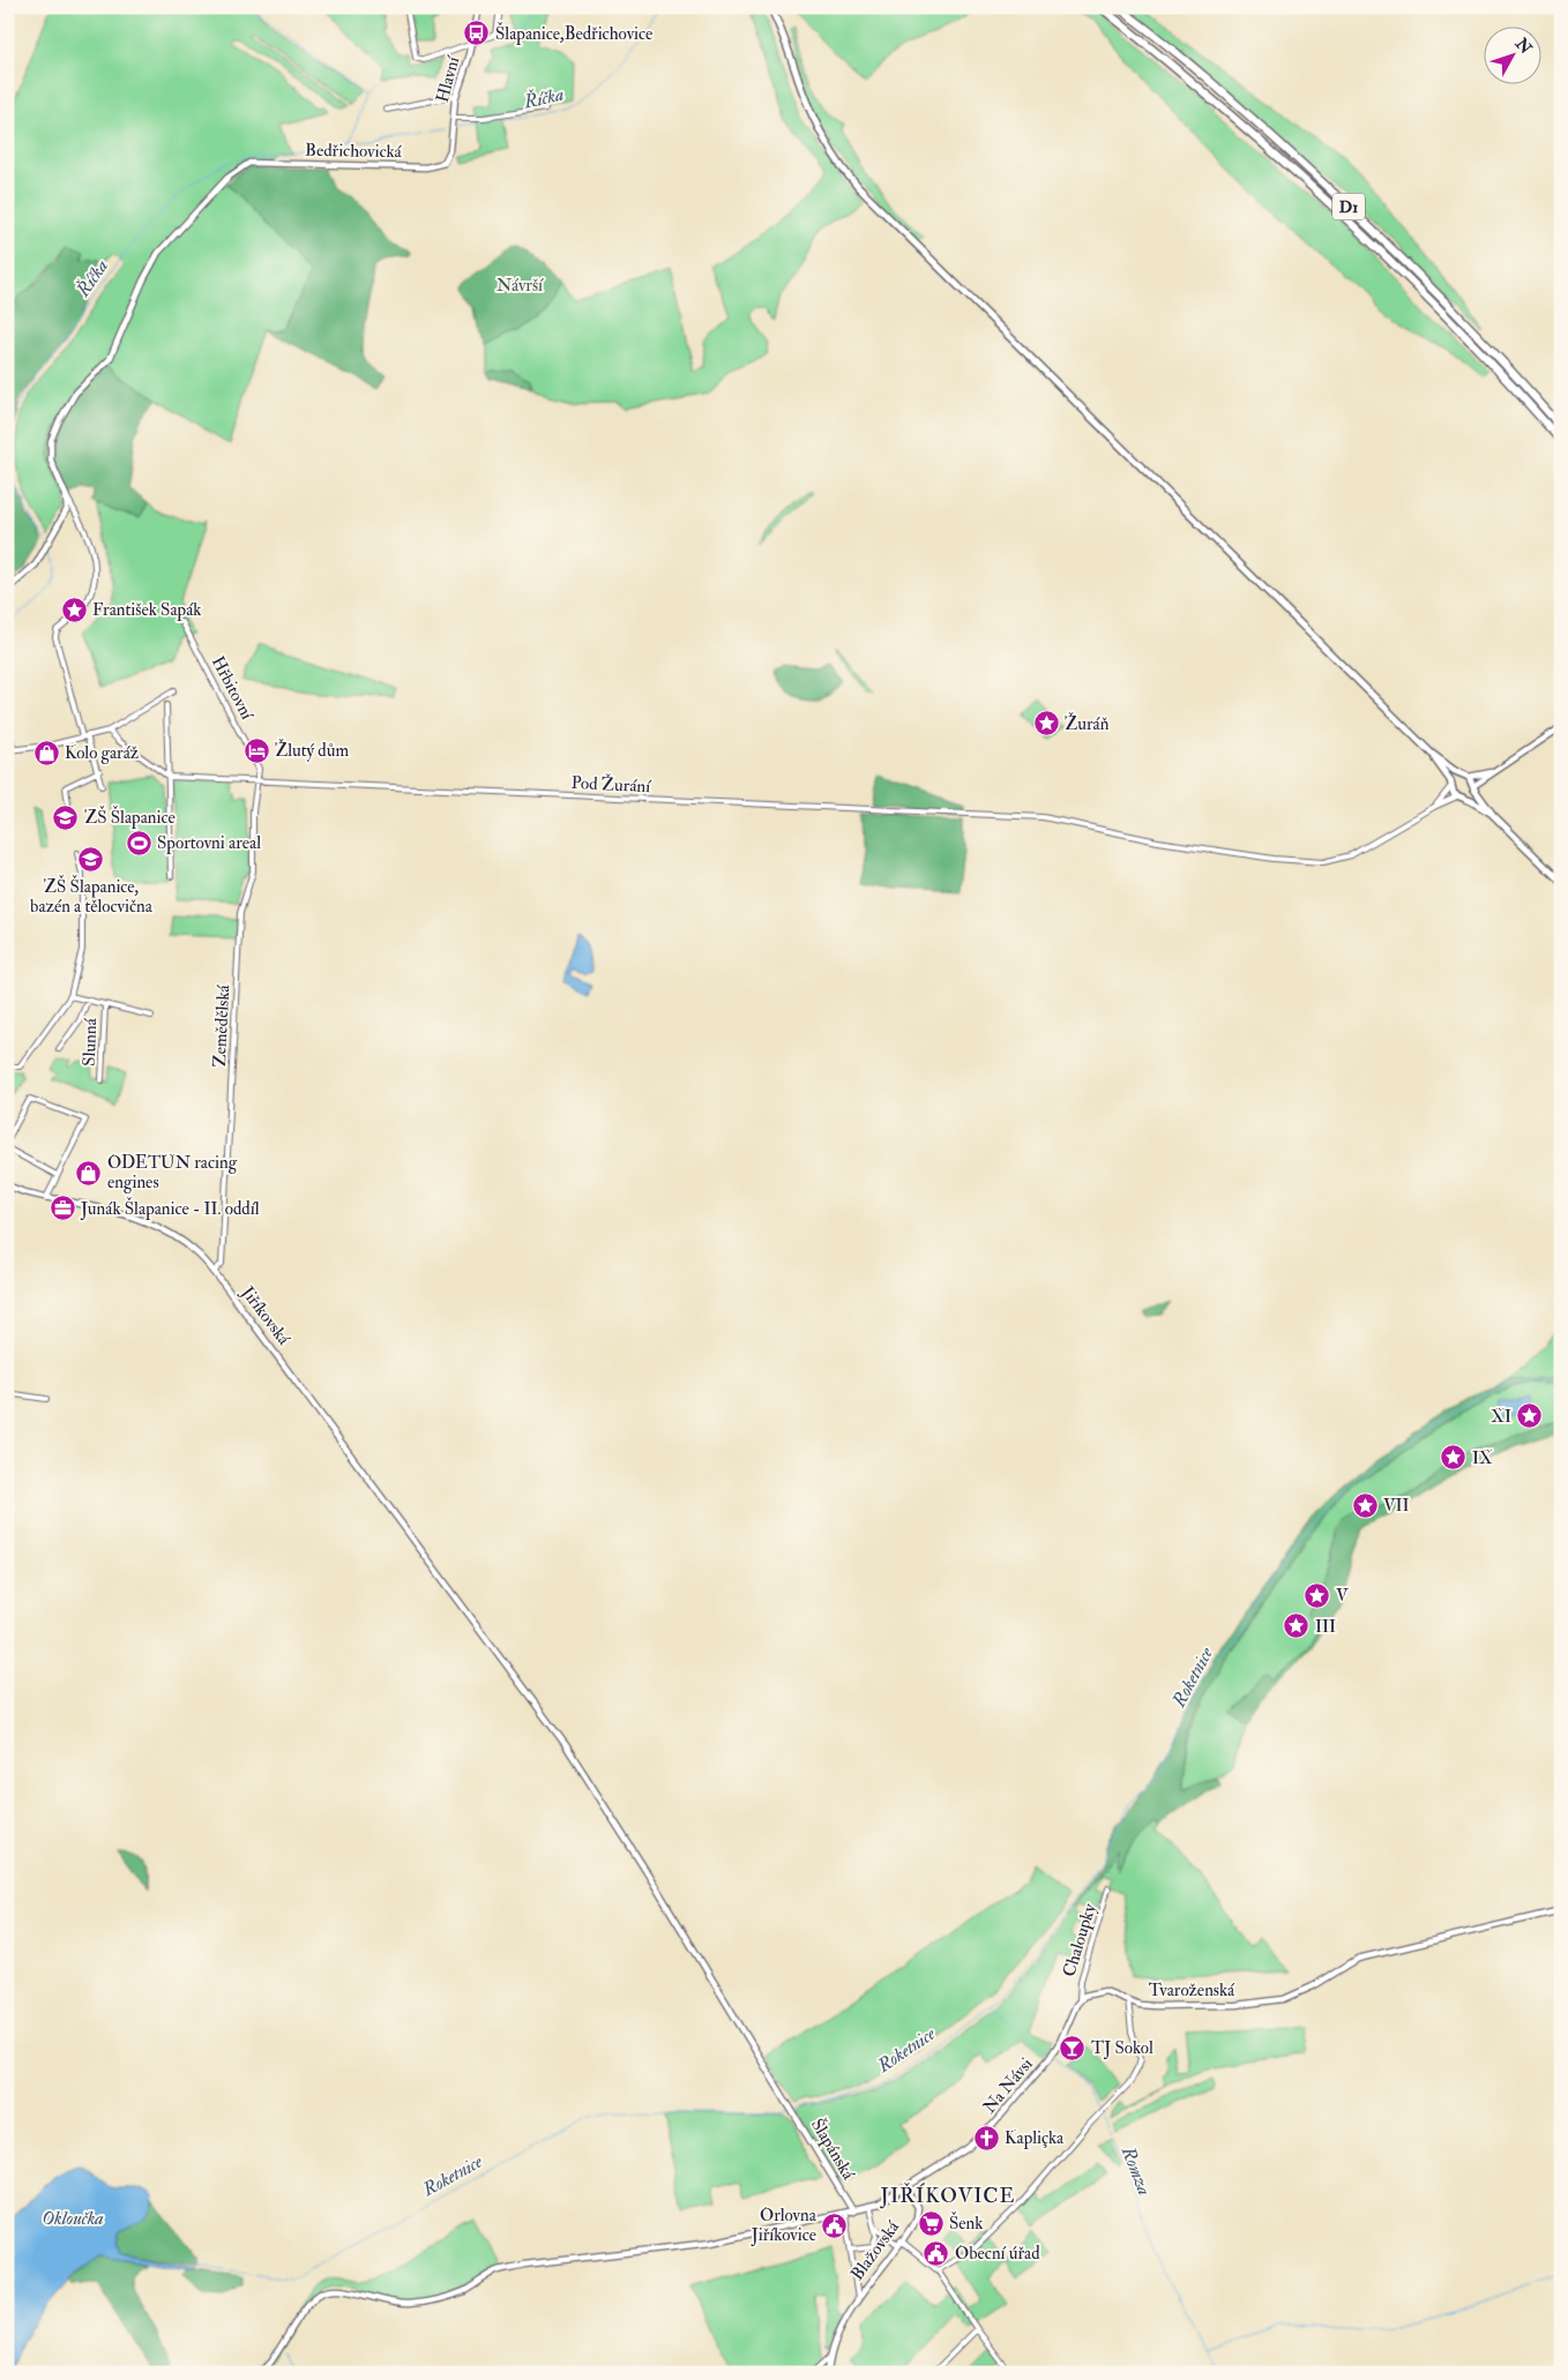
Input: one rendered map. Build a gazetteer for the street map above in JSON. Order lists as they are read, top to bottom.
{
  "streets": {
    "highway": ["D1"],
    "street": [
      "Hlavní",
      "Bedřichovická",
      "Hřbitovní",
      "Pod Žurání",
      "Zemědělská",
      "Slunná",
      "Jiříkovská",
      "Chaloupky",
      "Tvaroženská",
      "Na Návsi",
      "Šlapánská",
      "Blažovská"
    ]
  },
  "crossings": [
    ["Hlavní", "Bedřichovická"],
    ["Hřbitovní", "Pod Žurání"],
    ["Hřbitovní", "Zemědělská"],
    ["Pod Žurání", "Zemědělská"],
    ["Zemědělská", "Jiříkovská"],
    ["Jiříkovská", "Šlapánská"],
    ["Chaloupky", "Tvaroženská"],
    ["Chaloupky", "Na Návsi"],
    ["Tvaroženská", "Na Návsi"],
    ["Na Návsi", "Šlapánská"],
    ["Na Návsi", "Blažovská"]
  ],
  "districts": ["JIŘÍKOVICE"],
  "water": [
    "Říčka",
    "Roketnice",
    "Romza",
    "Okloučka"
  ],
  "parks": ["Návrší"],
  "places": {
    "bus stop": ["Šlapanice,Bedřichovice"],
    "place": [
      "František Sapák",
      "Žuráň",
      "XI",
      "IX",
      "VII",
      "V",
      "III"
    ],
    "hotel": ["Žlutý dům"],
    "shop": ["Kolo garáž", "ODETUN racing engines"],
    "school or university": ["ZŠ Šlapanice", "ZŠ Šlapanice, bazén a tělocvična"],
    "sports": ["Sportovni areal"],
    "office": ["Junák Šlapanice - II. oddíl"],
    "bar": ["TJ Sokol"],
    "church": ["Kapliçka"],
    "supermarket": ["Šenk"],
    "public building": ["Orlovna Jiříkovice", "Obecní úřad"]
  },
  "north": "top right"
}
